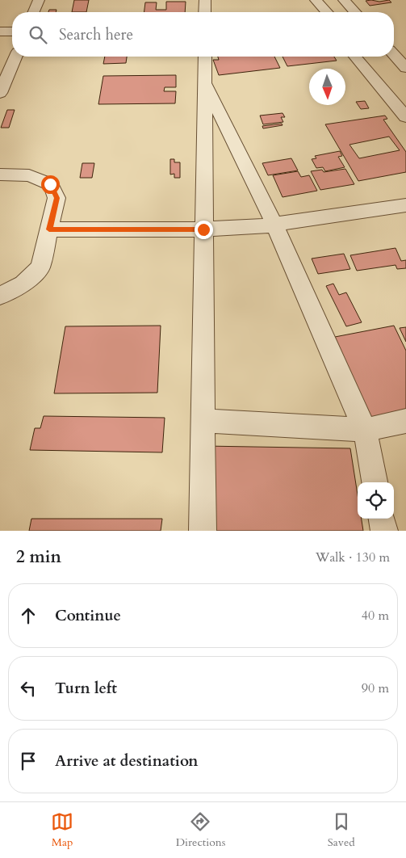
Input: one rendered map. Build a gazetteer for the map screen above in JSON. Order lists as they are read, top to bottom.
{
  "north": "bottom",
  "page": {
    "search": "Search here",
    "heading": ["2 min", "Walk · 130 m"],
    "list": [
      ["Continue", "40 m"],
      ["Turn left", "90 m"],
      "Arrive at destination"
    ],
    "nav": ["Map", "Directions", "Saved"]
  }
}
